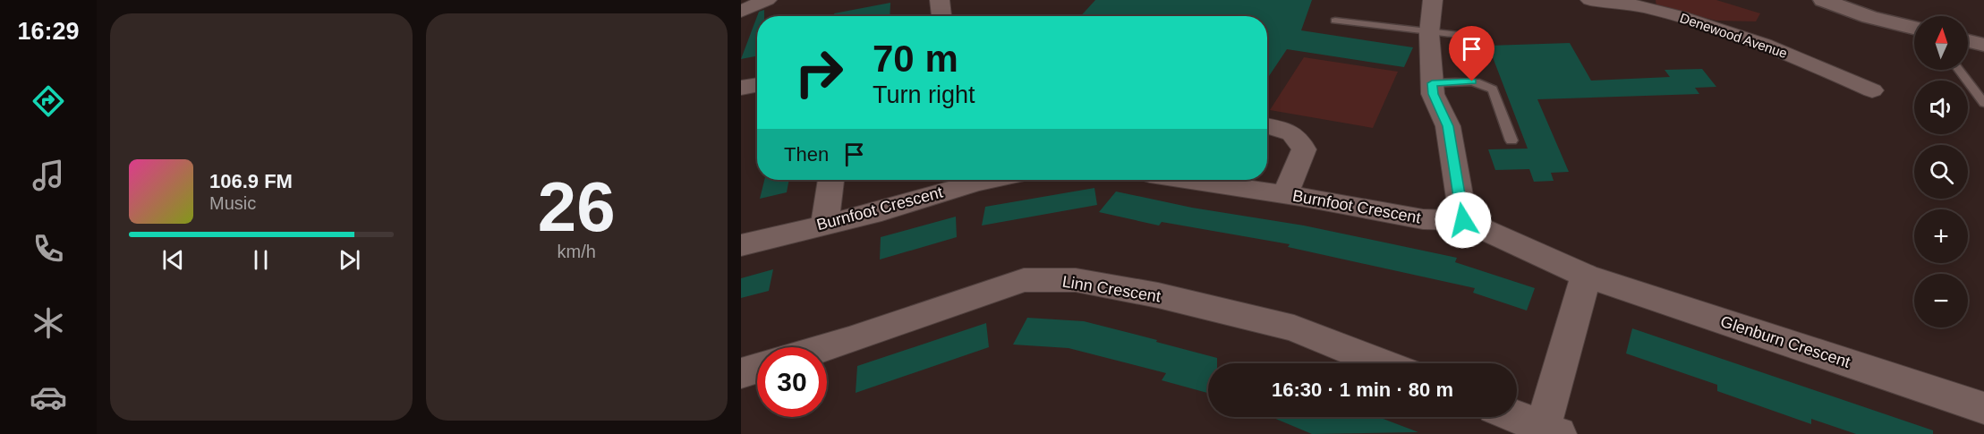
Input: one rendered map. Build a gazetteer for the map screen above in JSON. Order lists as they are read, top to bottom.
{
  "streets": {
    "street": [
      "Denewood Avenue",
      "Burnfoot Crescent",
      "Linn Crescent",
      "Glenburn Crescent"
    ]
  },
  "crossings": [
    ["Burnfoot Crescent", "Glenburn Crescent"]
  ],
  "north": "top",
  "page": {
    "tabs": "16:29",
    "tile": ["26", "km/h"],
    "map_buttons": ["+", "−"],
    "turn": ["70 m", "Turn right"],
    "then": "Then",
    "song": ["106.9 FM", "Music"],
    "limit": "30",
    "trip": "16:30 · 1 min · 80 m"
  }
}
